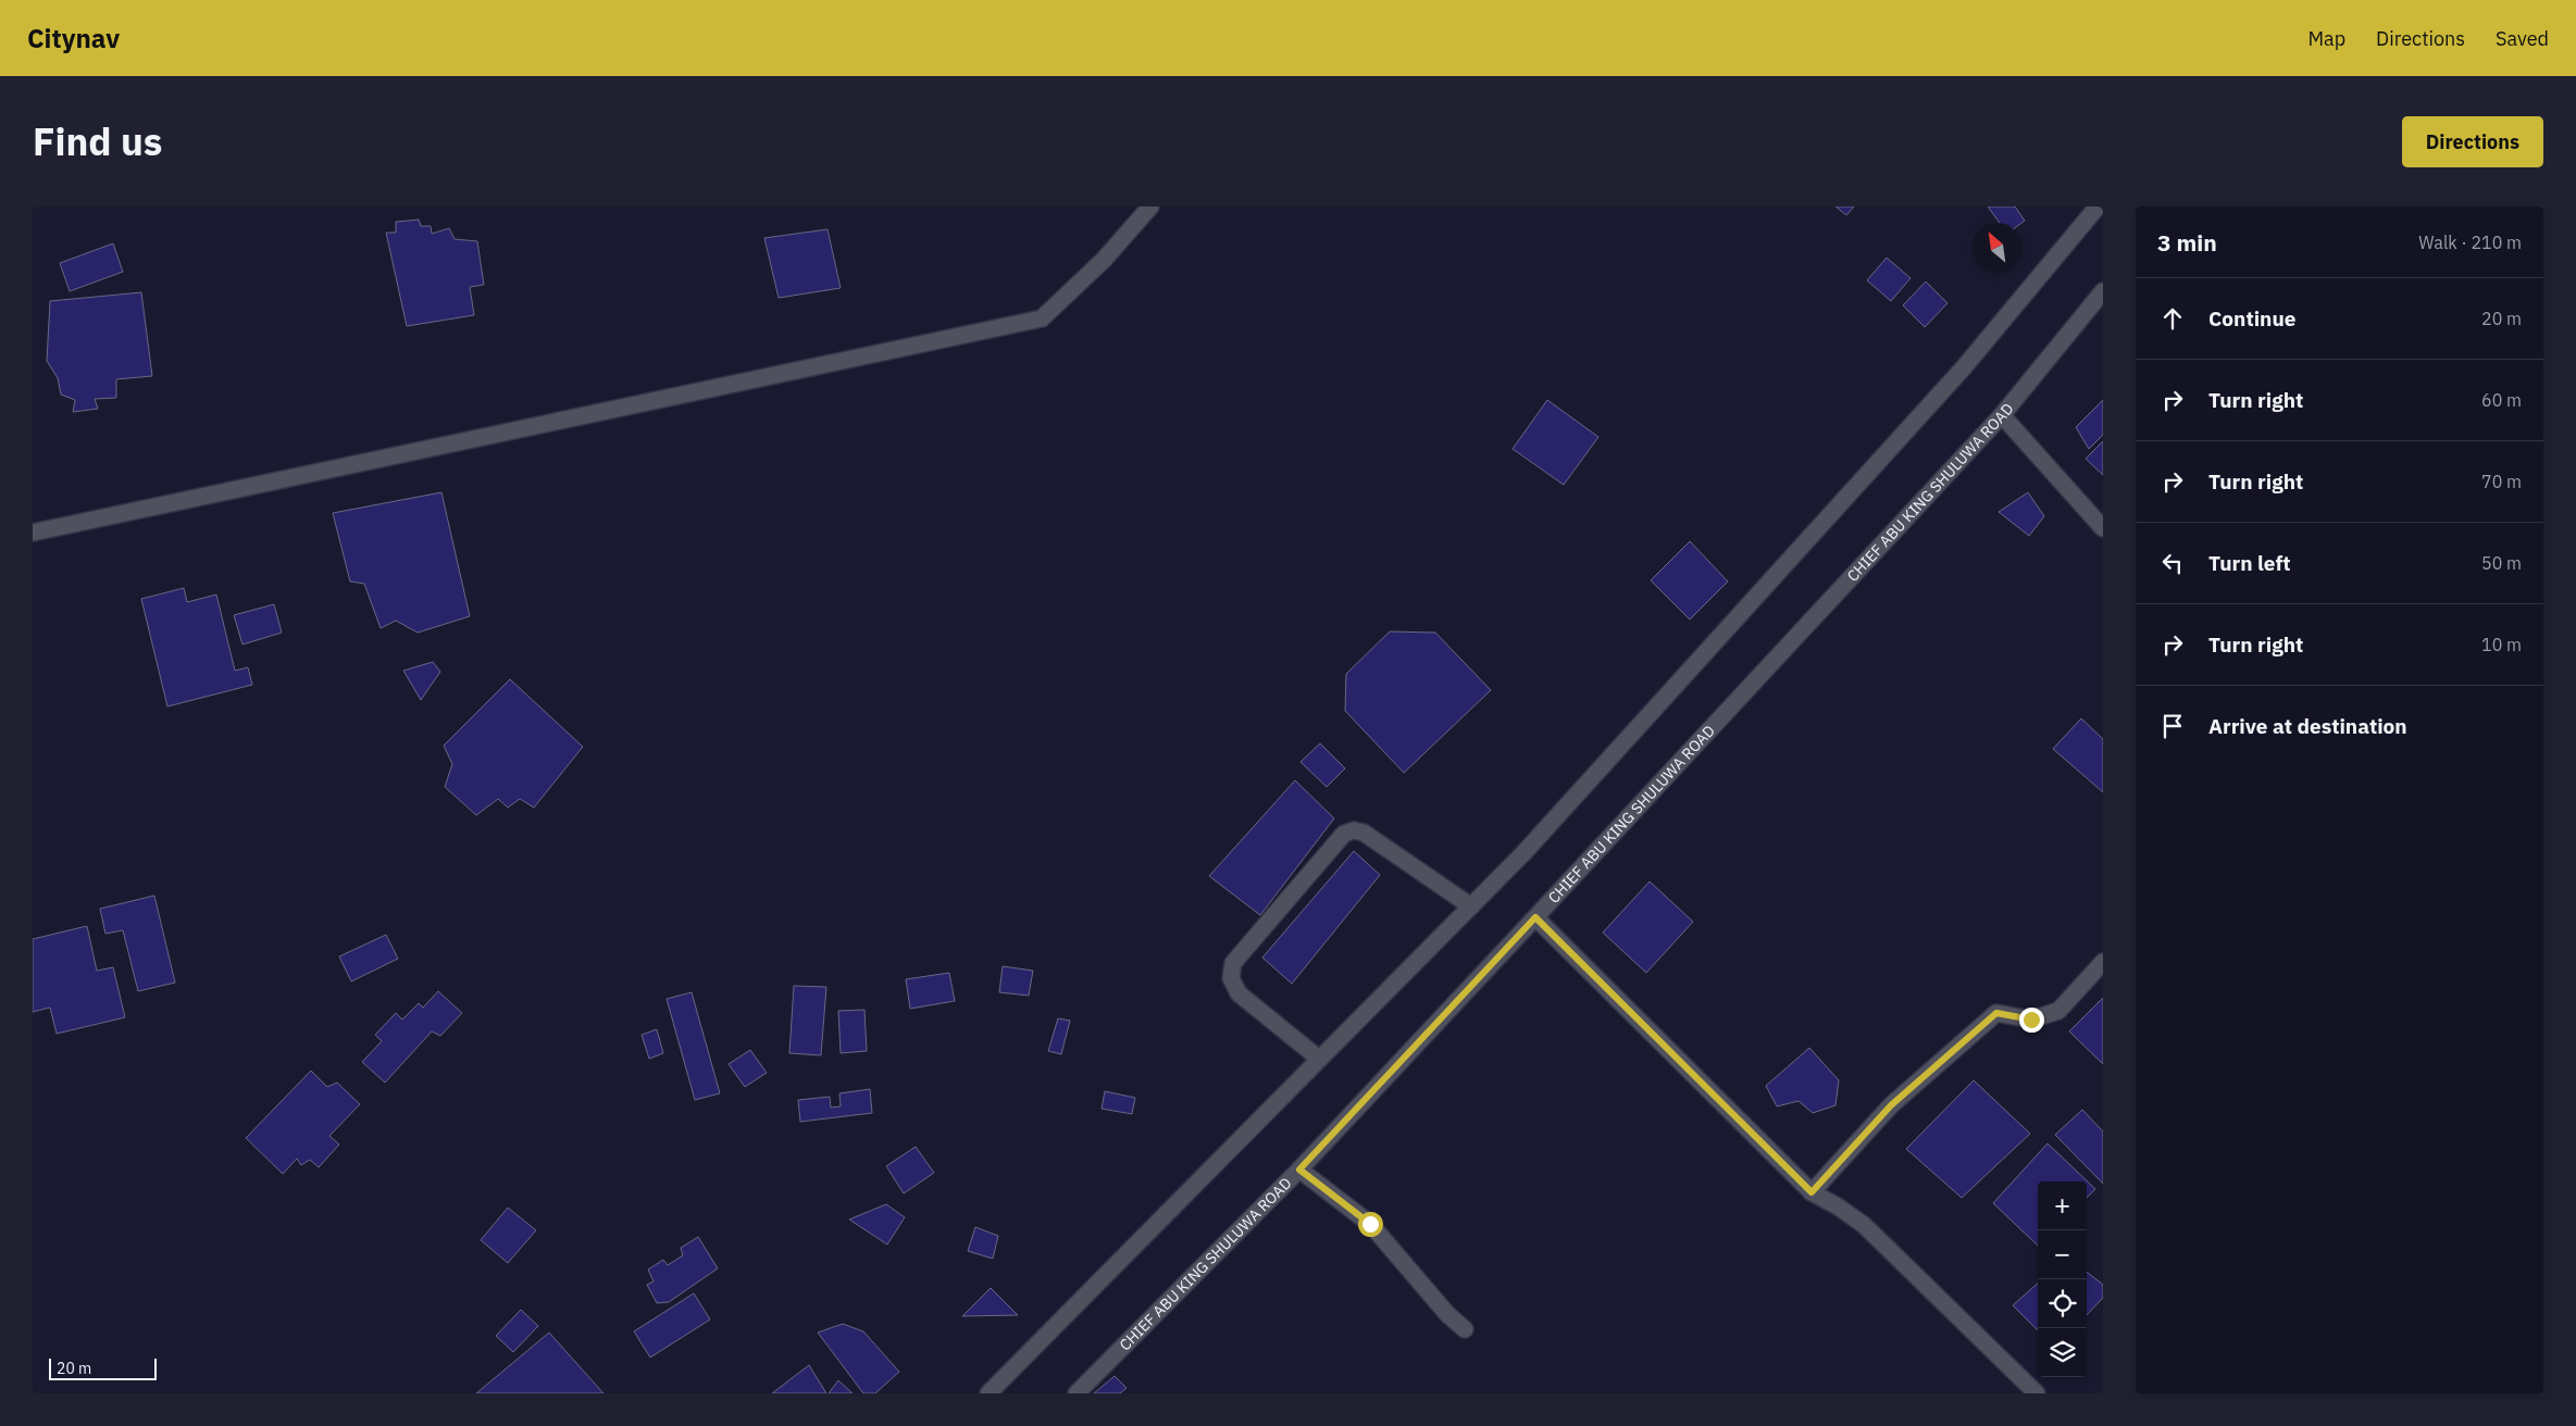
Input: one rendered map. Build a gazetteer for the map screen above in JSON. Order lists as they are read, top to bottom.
{
  "streets": {
    "street": ["CHIEF ABU KING SHULUWA ROAD"]
  },
  "scale_bar": "20 m",
  "north": "top left",
  "page": {
    "header": "Citynav",
    "nav": ["Map", "Directions", "Saved"],
    "title": "Find us",
    "buttons": "Directions",
    "heading": ["3 min", "Walk · 210 m"],
    "list": [
      ["Continue", "20 m"],
      ["Turn right", "60 m"],
      ["Turn right", "70 m"],
      ["Turn left", "50 m"],
      ["Turn right", "10 m"],
      "Arrive at destination"
    ],
    "map_buttons": ["+", "−"],
    "scale": "20 m"
  }
}
